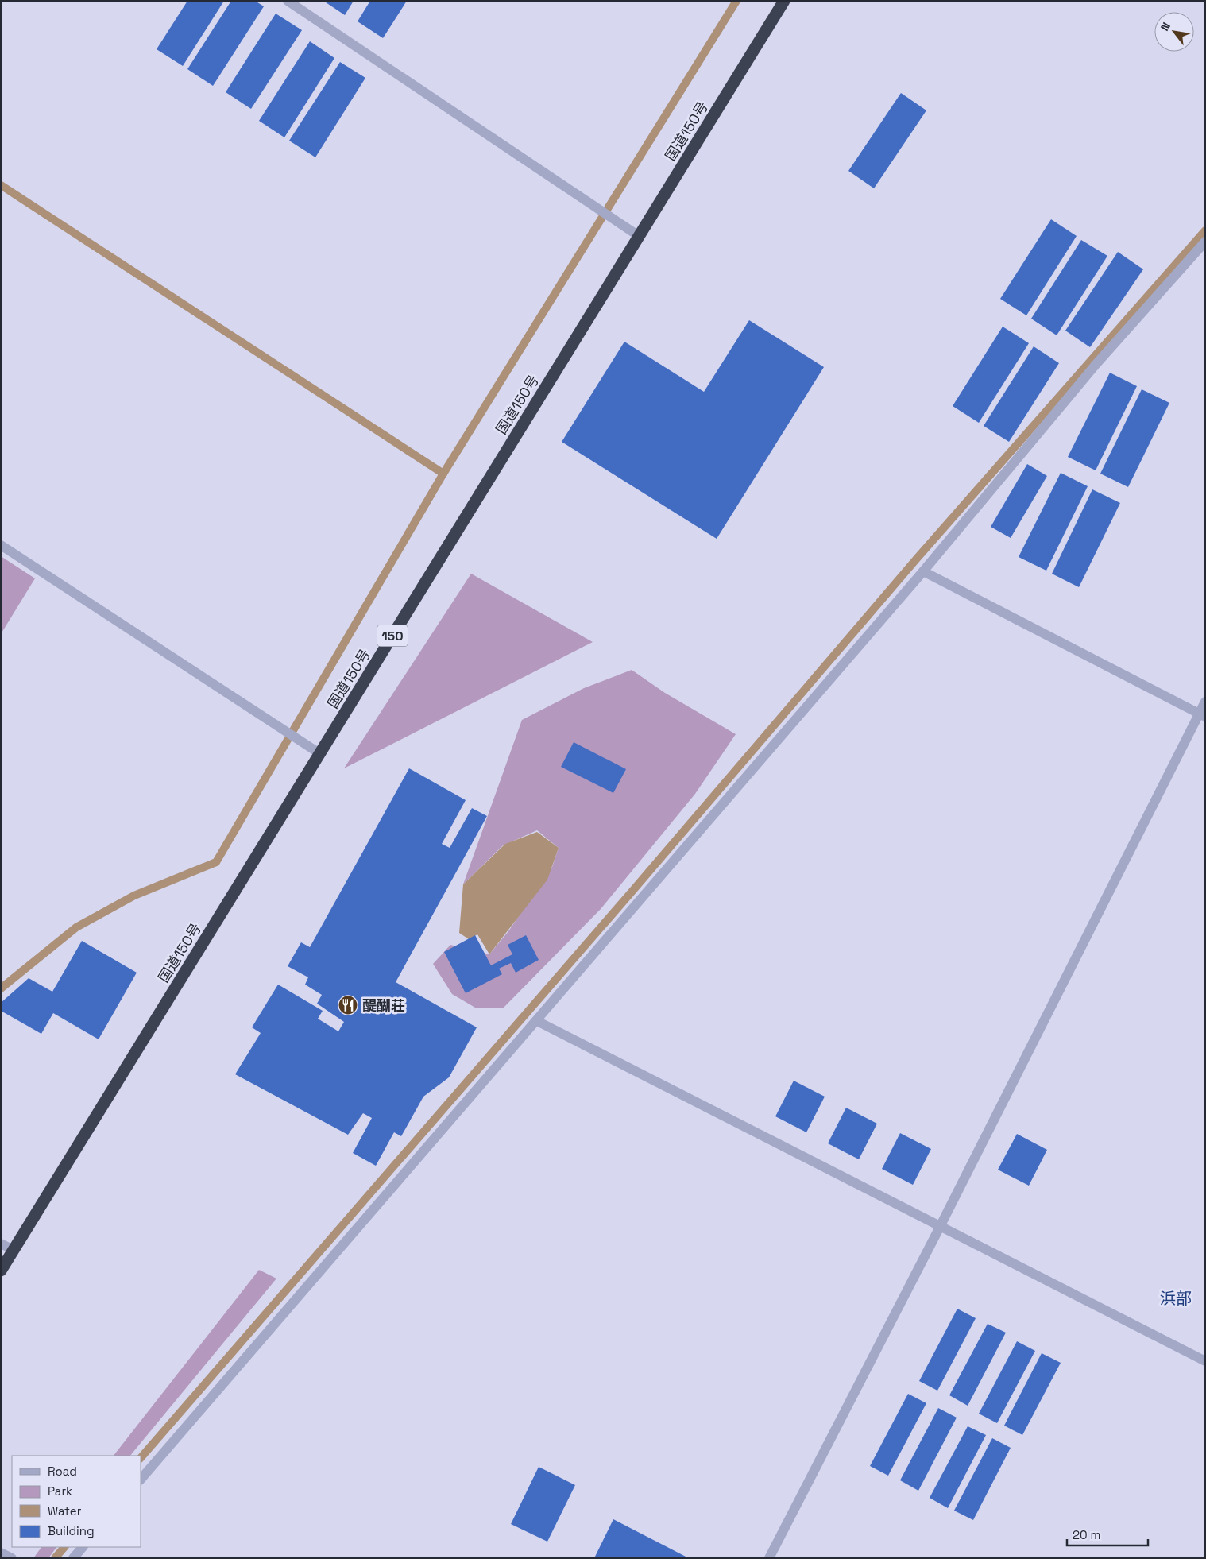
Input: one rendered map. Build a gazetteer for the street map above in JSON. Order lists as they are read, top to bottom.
{
  "streets": {
    "highway": ["国道150号", "150"]
  },
  "districts": ["浜部"],
  "places": {
    "restaurant": ["醍醐荘"]
  },
  "legend": [
    "Road",
    "Park",
    "Water",
    "Building"
  ],
  "scale_bar": "20 m",
  "north": "top left"
}
